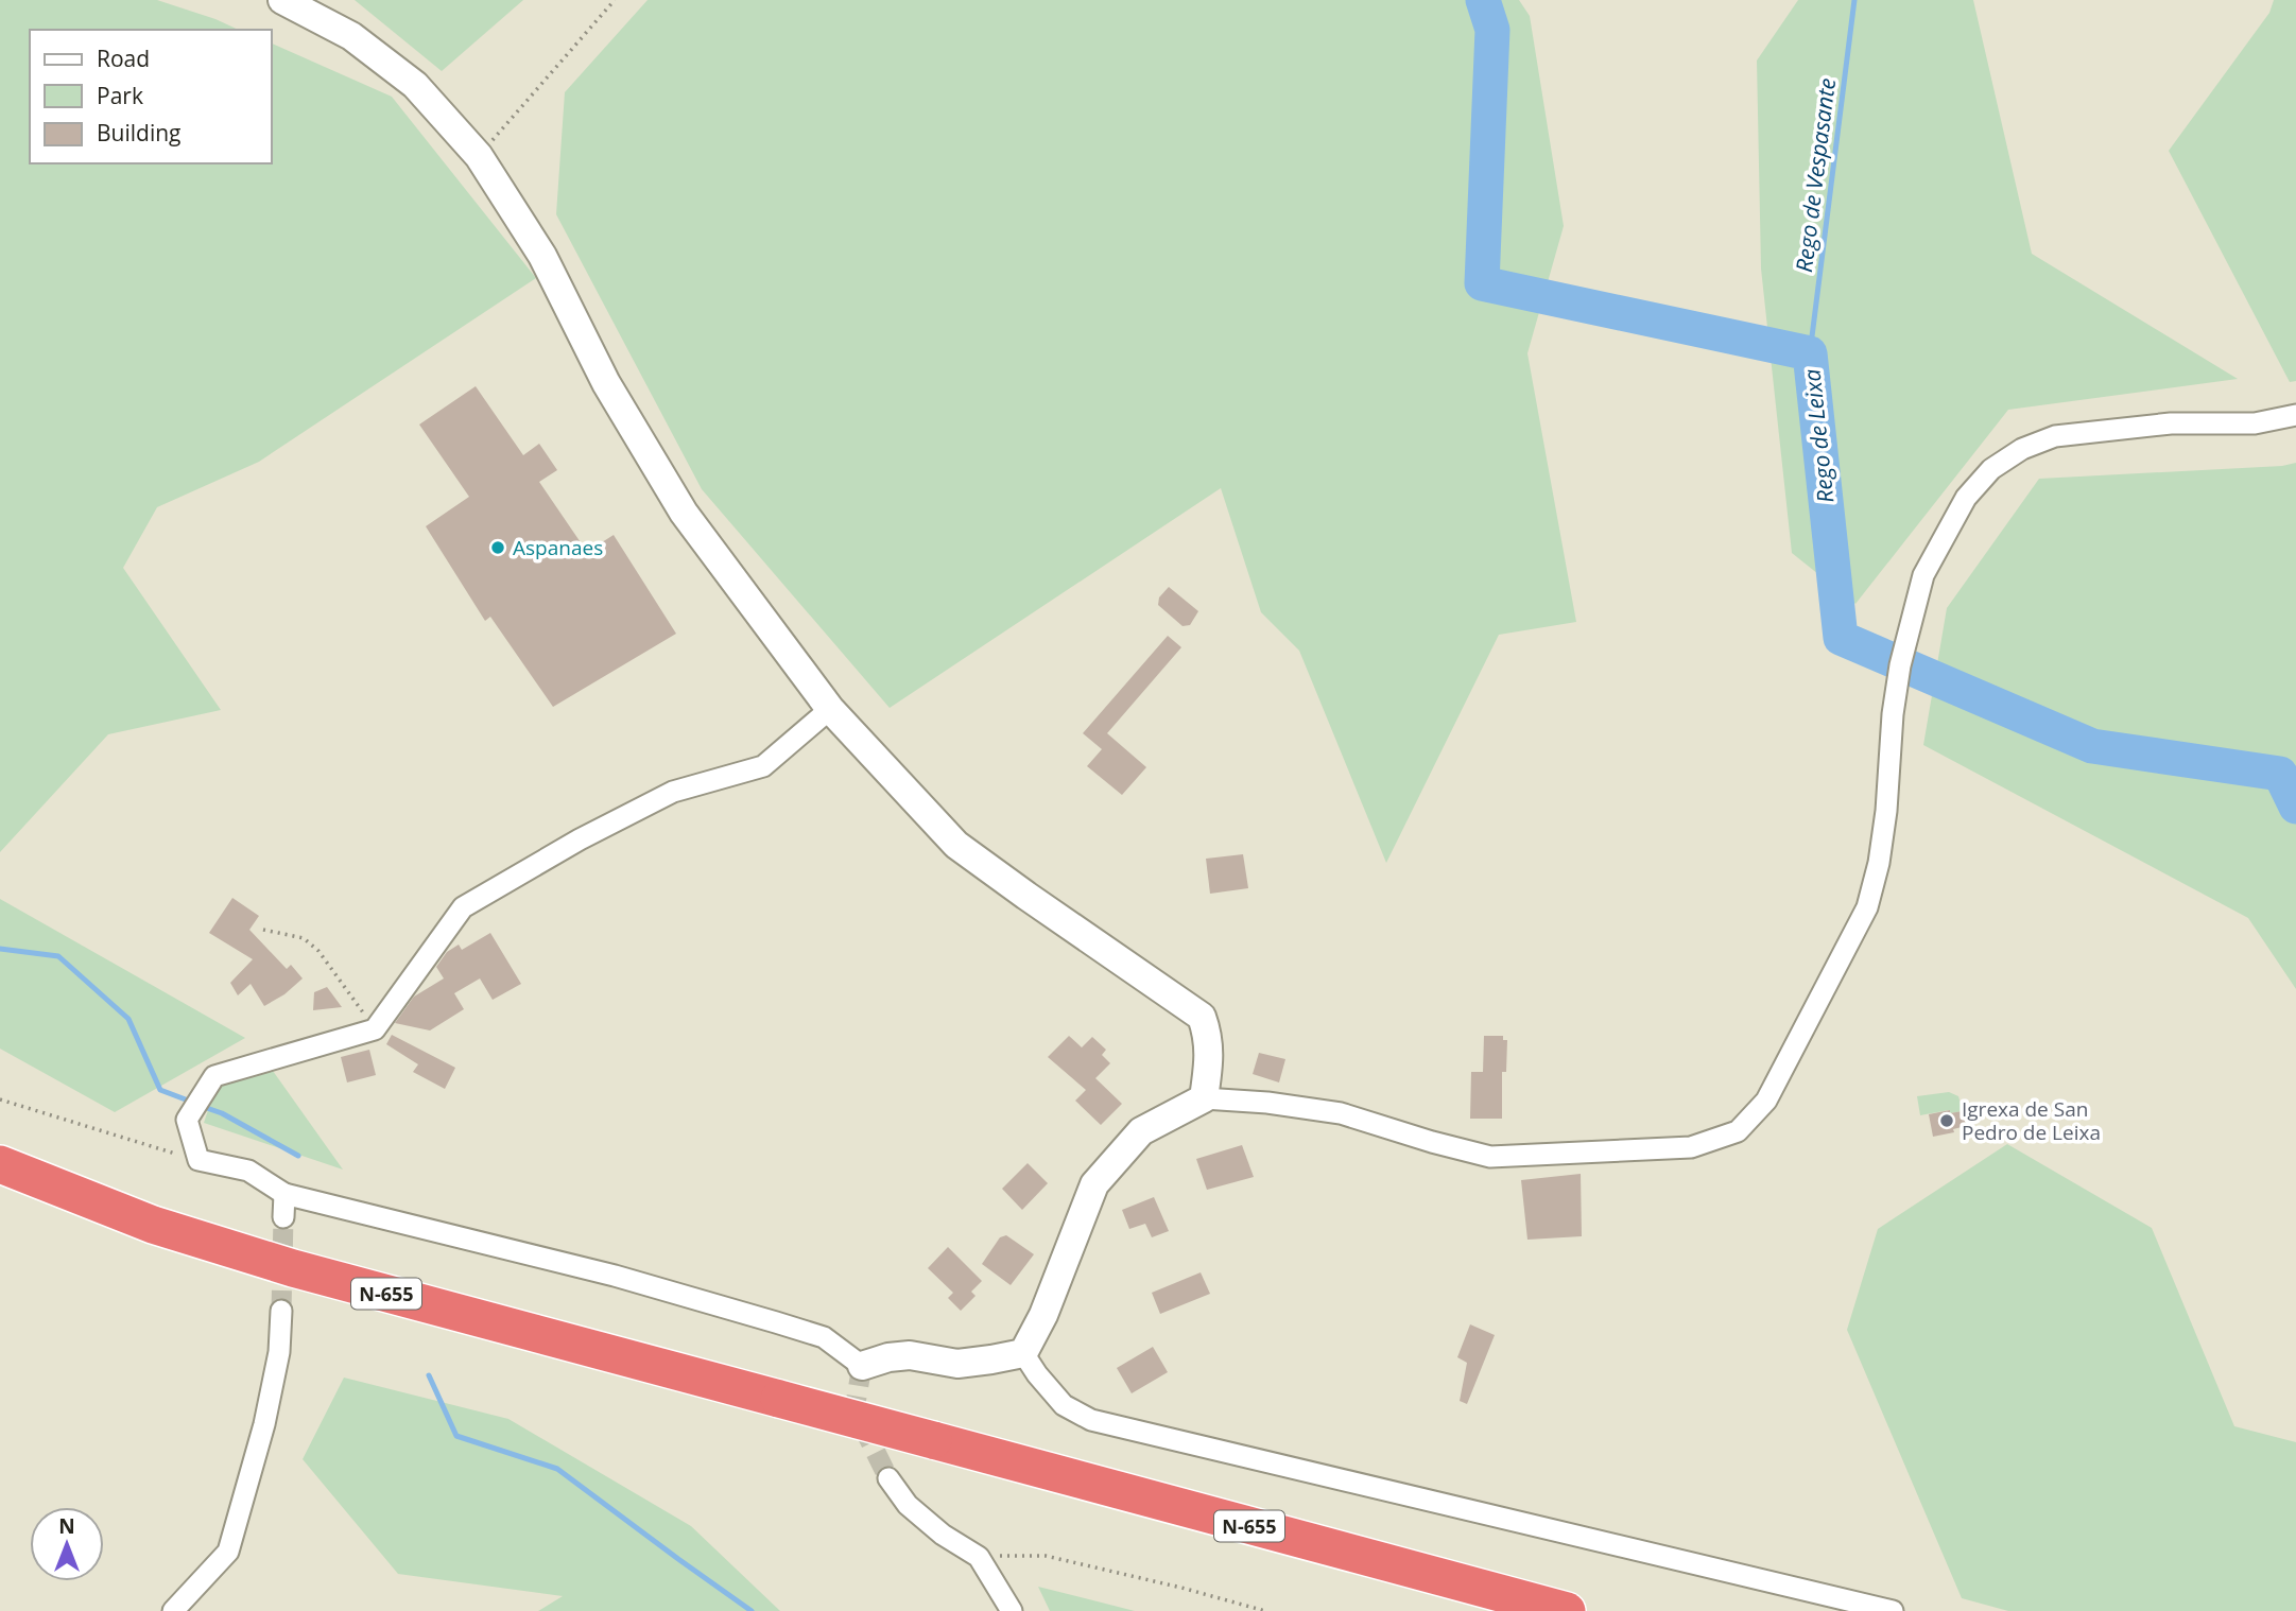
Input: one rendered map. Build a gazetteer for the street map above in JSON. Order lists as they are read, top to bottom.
{
  "streets": {
    "highway": ["N-655"]
  },
  "water": ["Rego de Vespasante", "Rego de Leixa"],
  "places": ["Aspanaes", "Igrexa de San Pedro de Leixa"],
  "legend": ["Road", "Park", "Building"],
  "north": "top"
}
